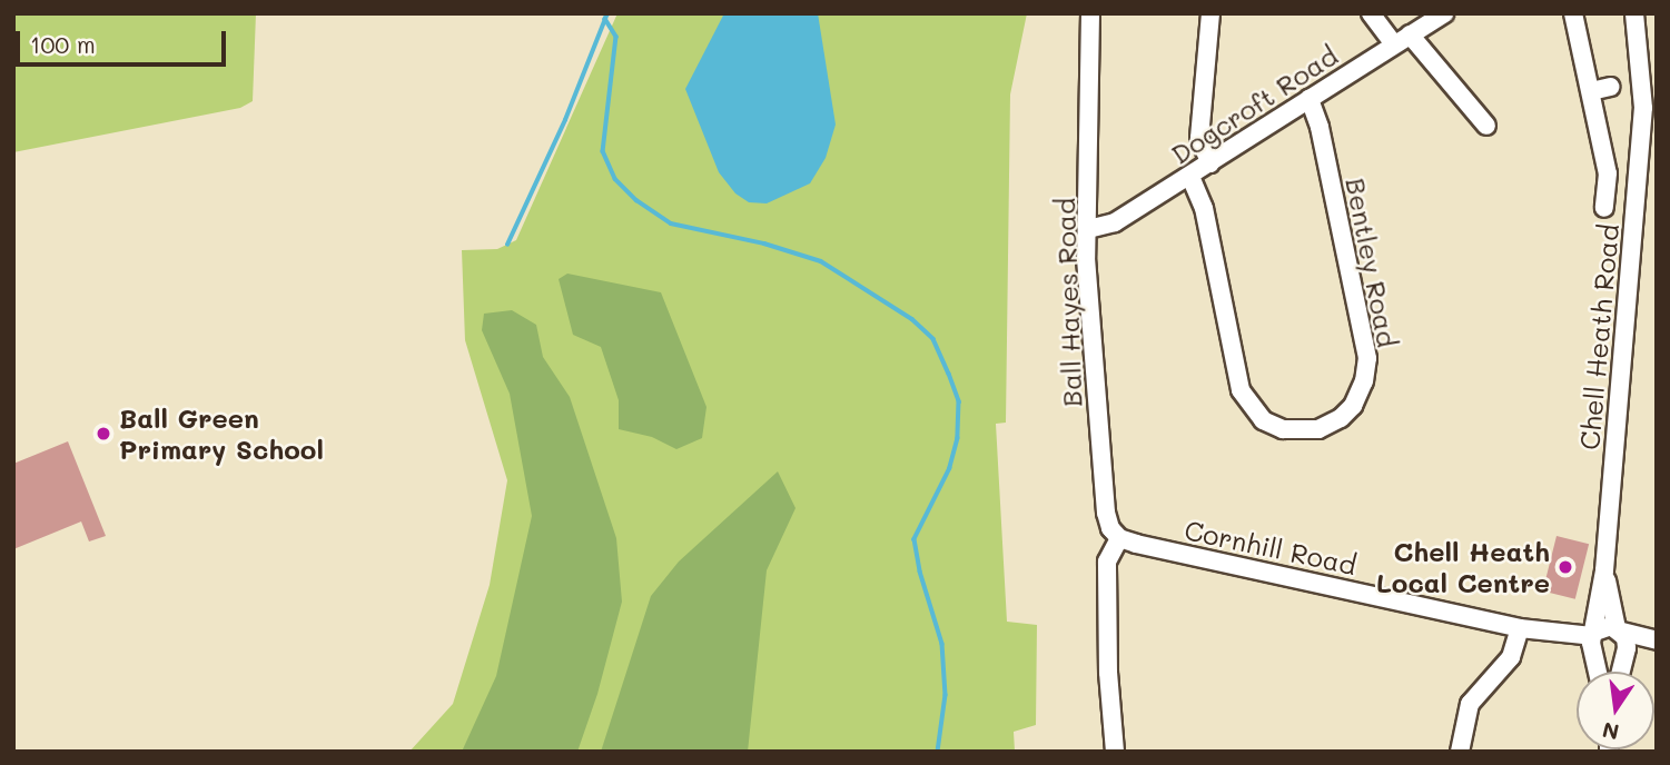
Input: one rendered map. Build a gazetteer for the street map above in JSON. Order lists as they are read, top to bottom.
{
  "streets": {
    "street": [
      "Dogcroft Road",
      "Bentley Road",
      "Ball Hayes Road",
      "Chell Heath Road",
      "Cornhill Road"
    ]
  },
  "crossings": [
    ["Dogcroft Road", "Bentley Road"],
    ["Dogcroft Road", "Ball Hayes Road"],
    ["Ball Hayes Road", "Cornhill Road"],
    ["Chell Heath Road", "Cornhill Road"]
  ],
  "places": ["Ball Green Primary School", "Chell Heath Local Centre"],
  "scale_bar": "100 m",
  "north": "bottom"
}
